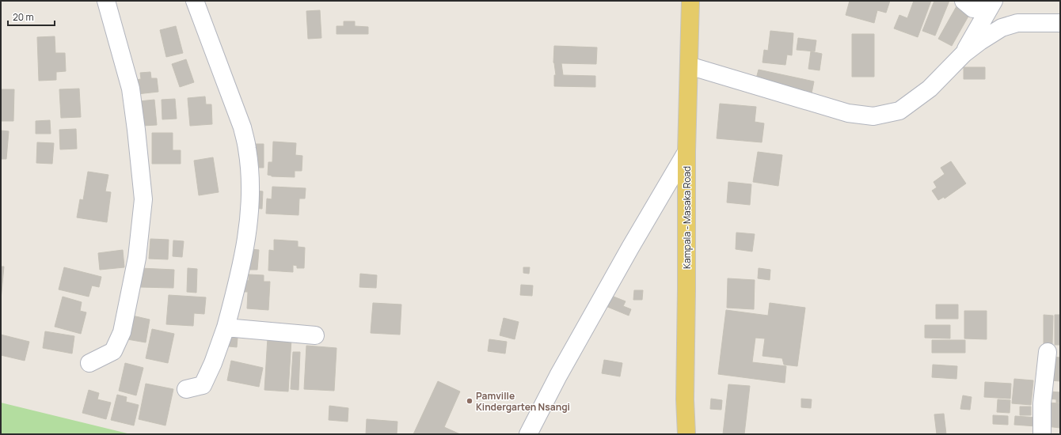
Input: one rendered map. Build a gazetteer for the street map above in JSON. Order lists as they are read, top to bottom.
{
  "streets": {
    "main road": ["Kampala - Masaka Road"]
  },
  "places": ["Pamville Kindergarten Nsangi"],
  "scale_bar": "20 m"
}
